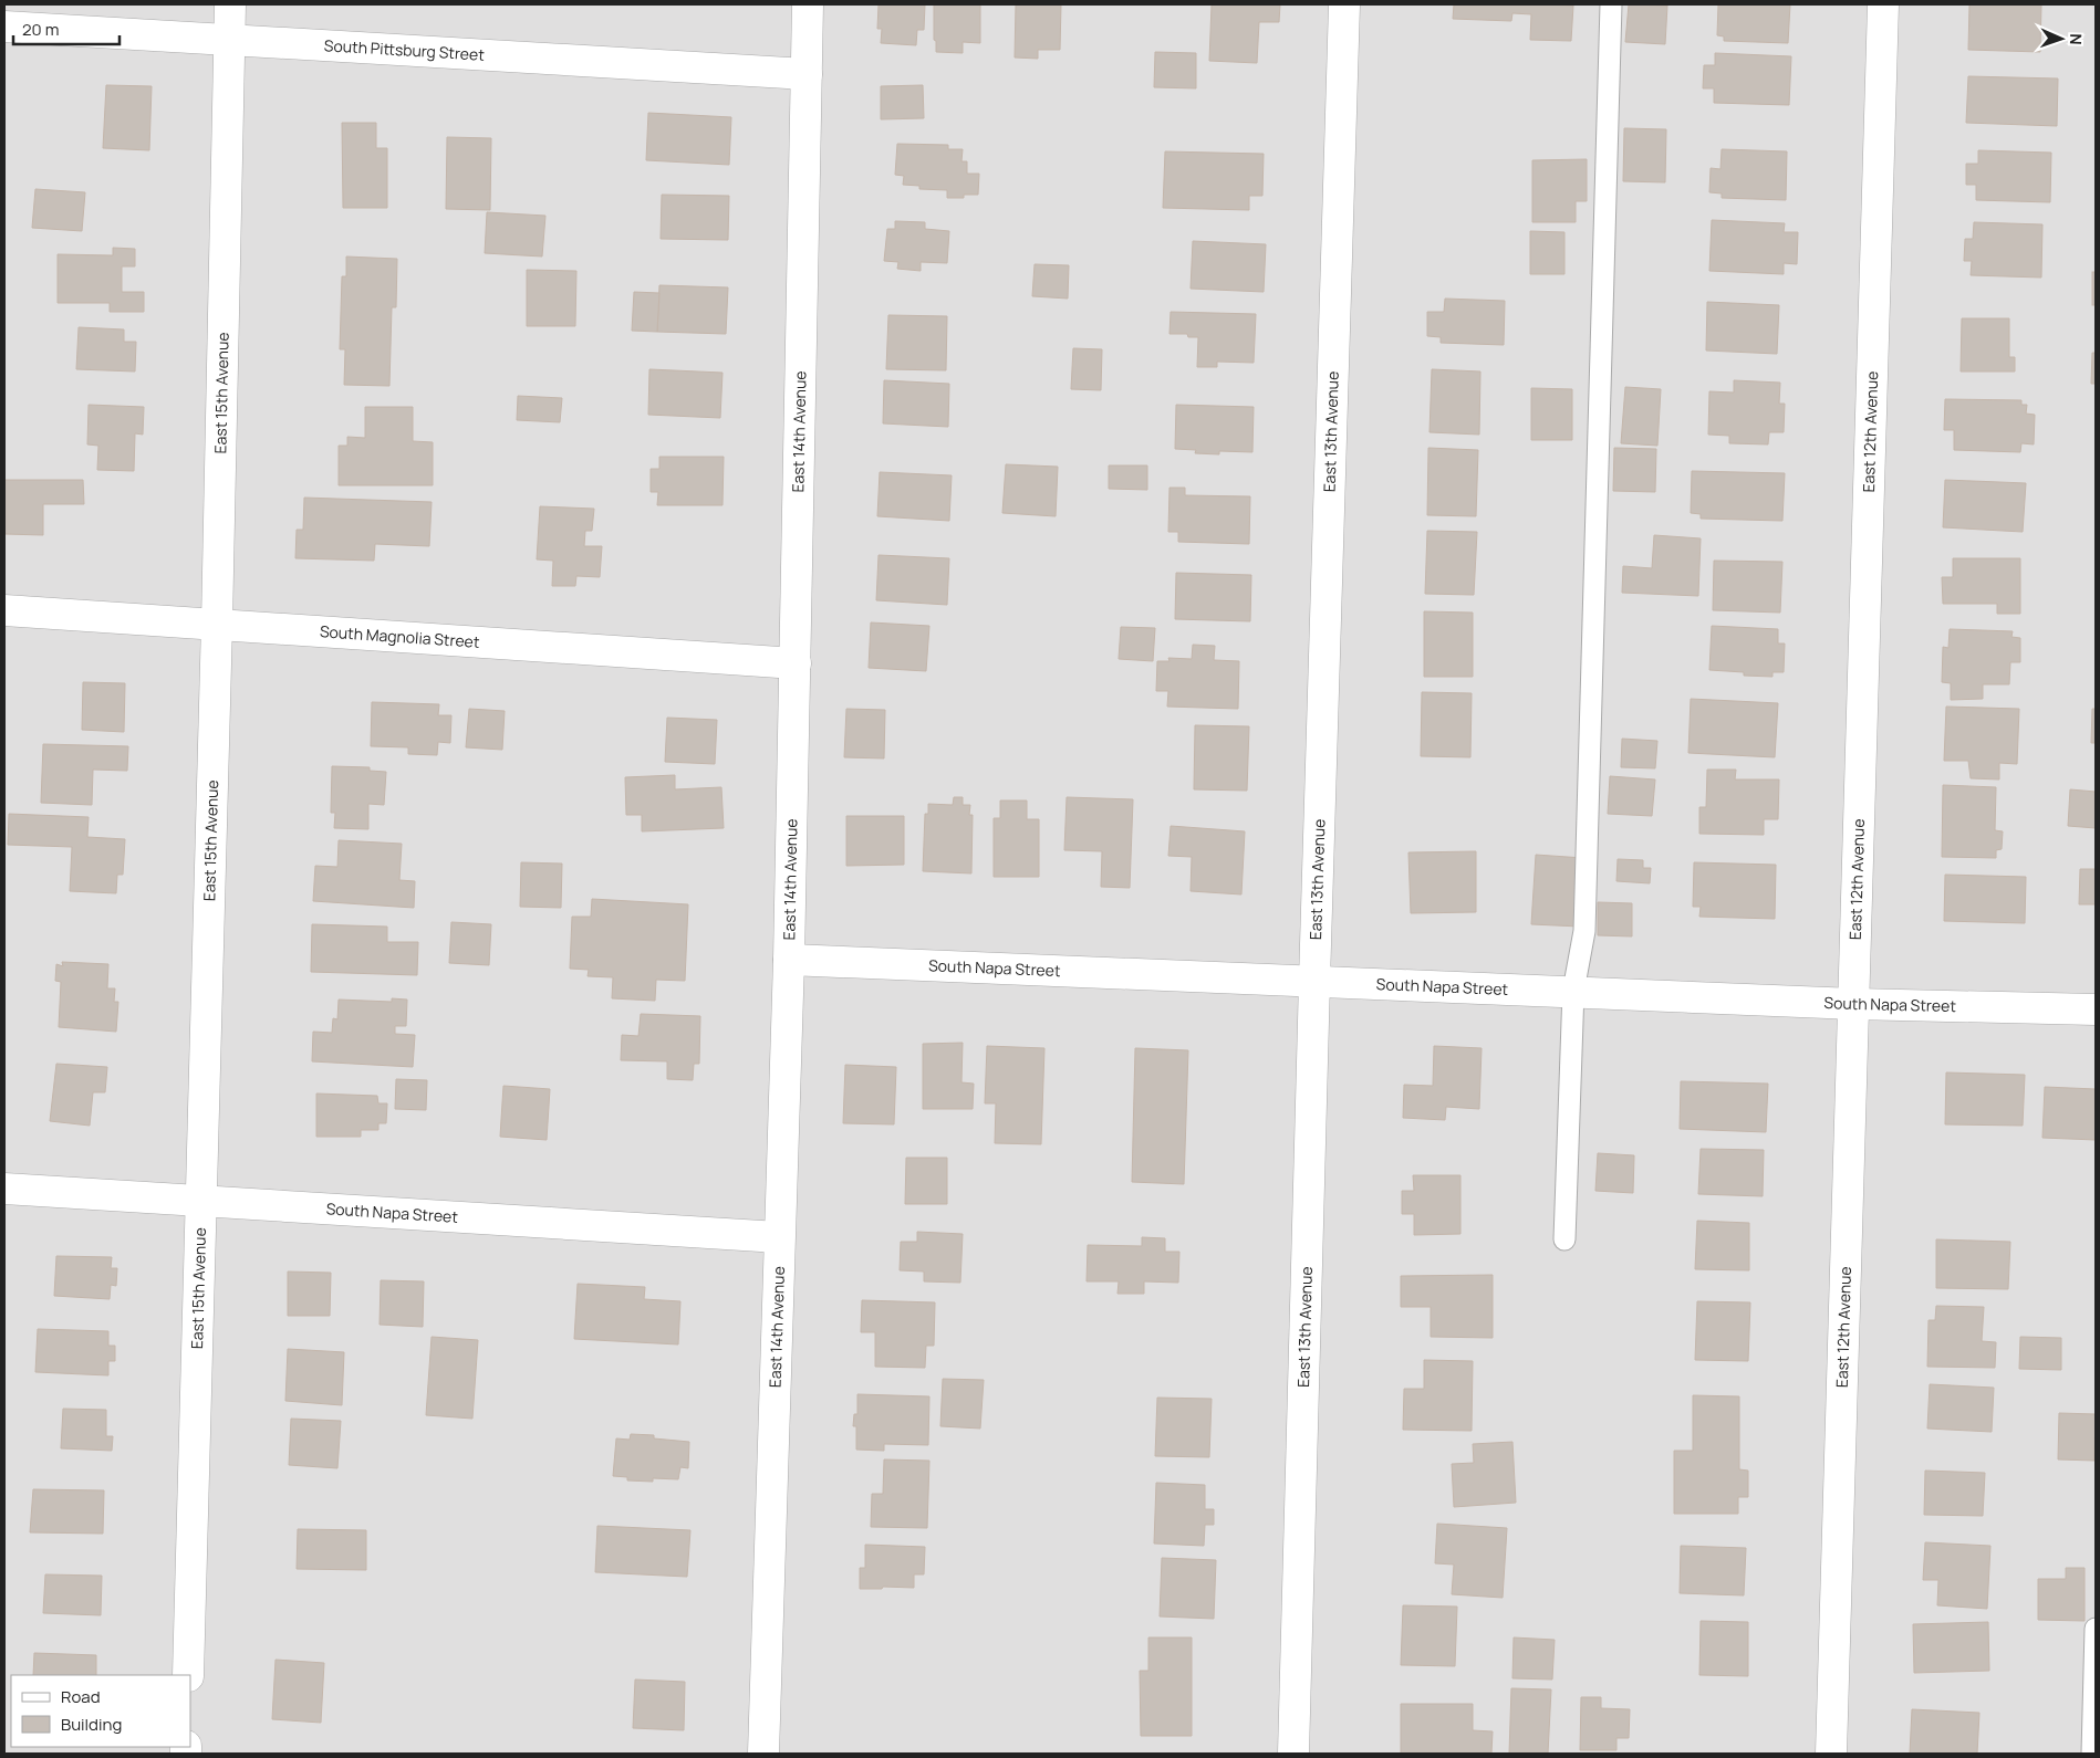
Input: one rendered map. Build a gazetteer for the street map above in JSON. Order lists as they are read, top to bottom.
{
  "streets": {
    "street": [
      "South Pittsburg Street",
      "East 15th Avenue",
      "East 14th Avenue",
      "East 13th Avenue",
      "East 12th Avenue",
      "South Magnolia Street",
      "South Napa Street"
    ]
  },
  "crossings": [
    ["South Pittsburg Street", "East 15th Avenue"],
    ["South Pittsburg Street", "East 14th Avenue"],
    ["East 15th Avenue", "South Magnolia Street"],
    ["East 15th Avenue", "South Napa Street"],
    ["East 14th Avenue", "South Magnolia Street"],
    ["East 14th Avenue", "South Napa Street"],
    ["East 13th Avenue", "South Napa Street"],
    ["East 12th Avenue", "South Napa Street"]
  ],
  "legend": ["Road", "Building"],
  "scale_bar": "20 m",
  "north": "right"
}
